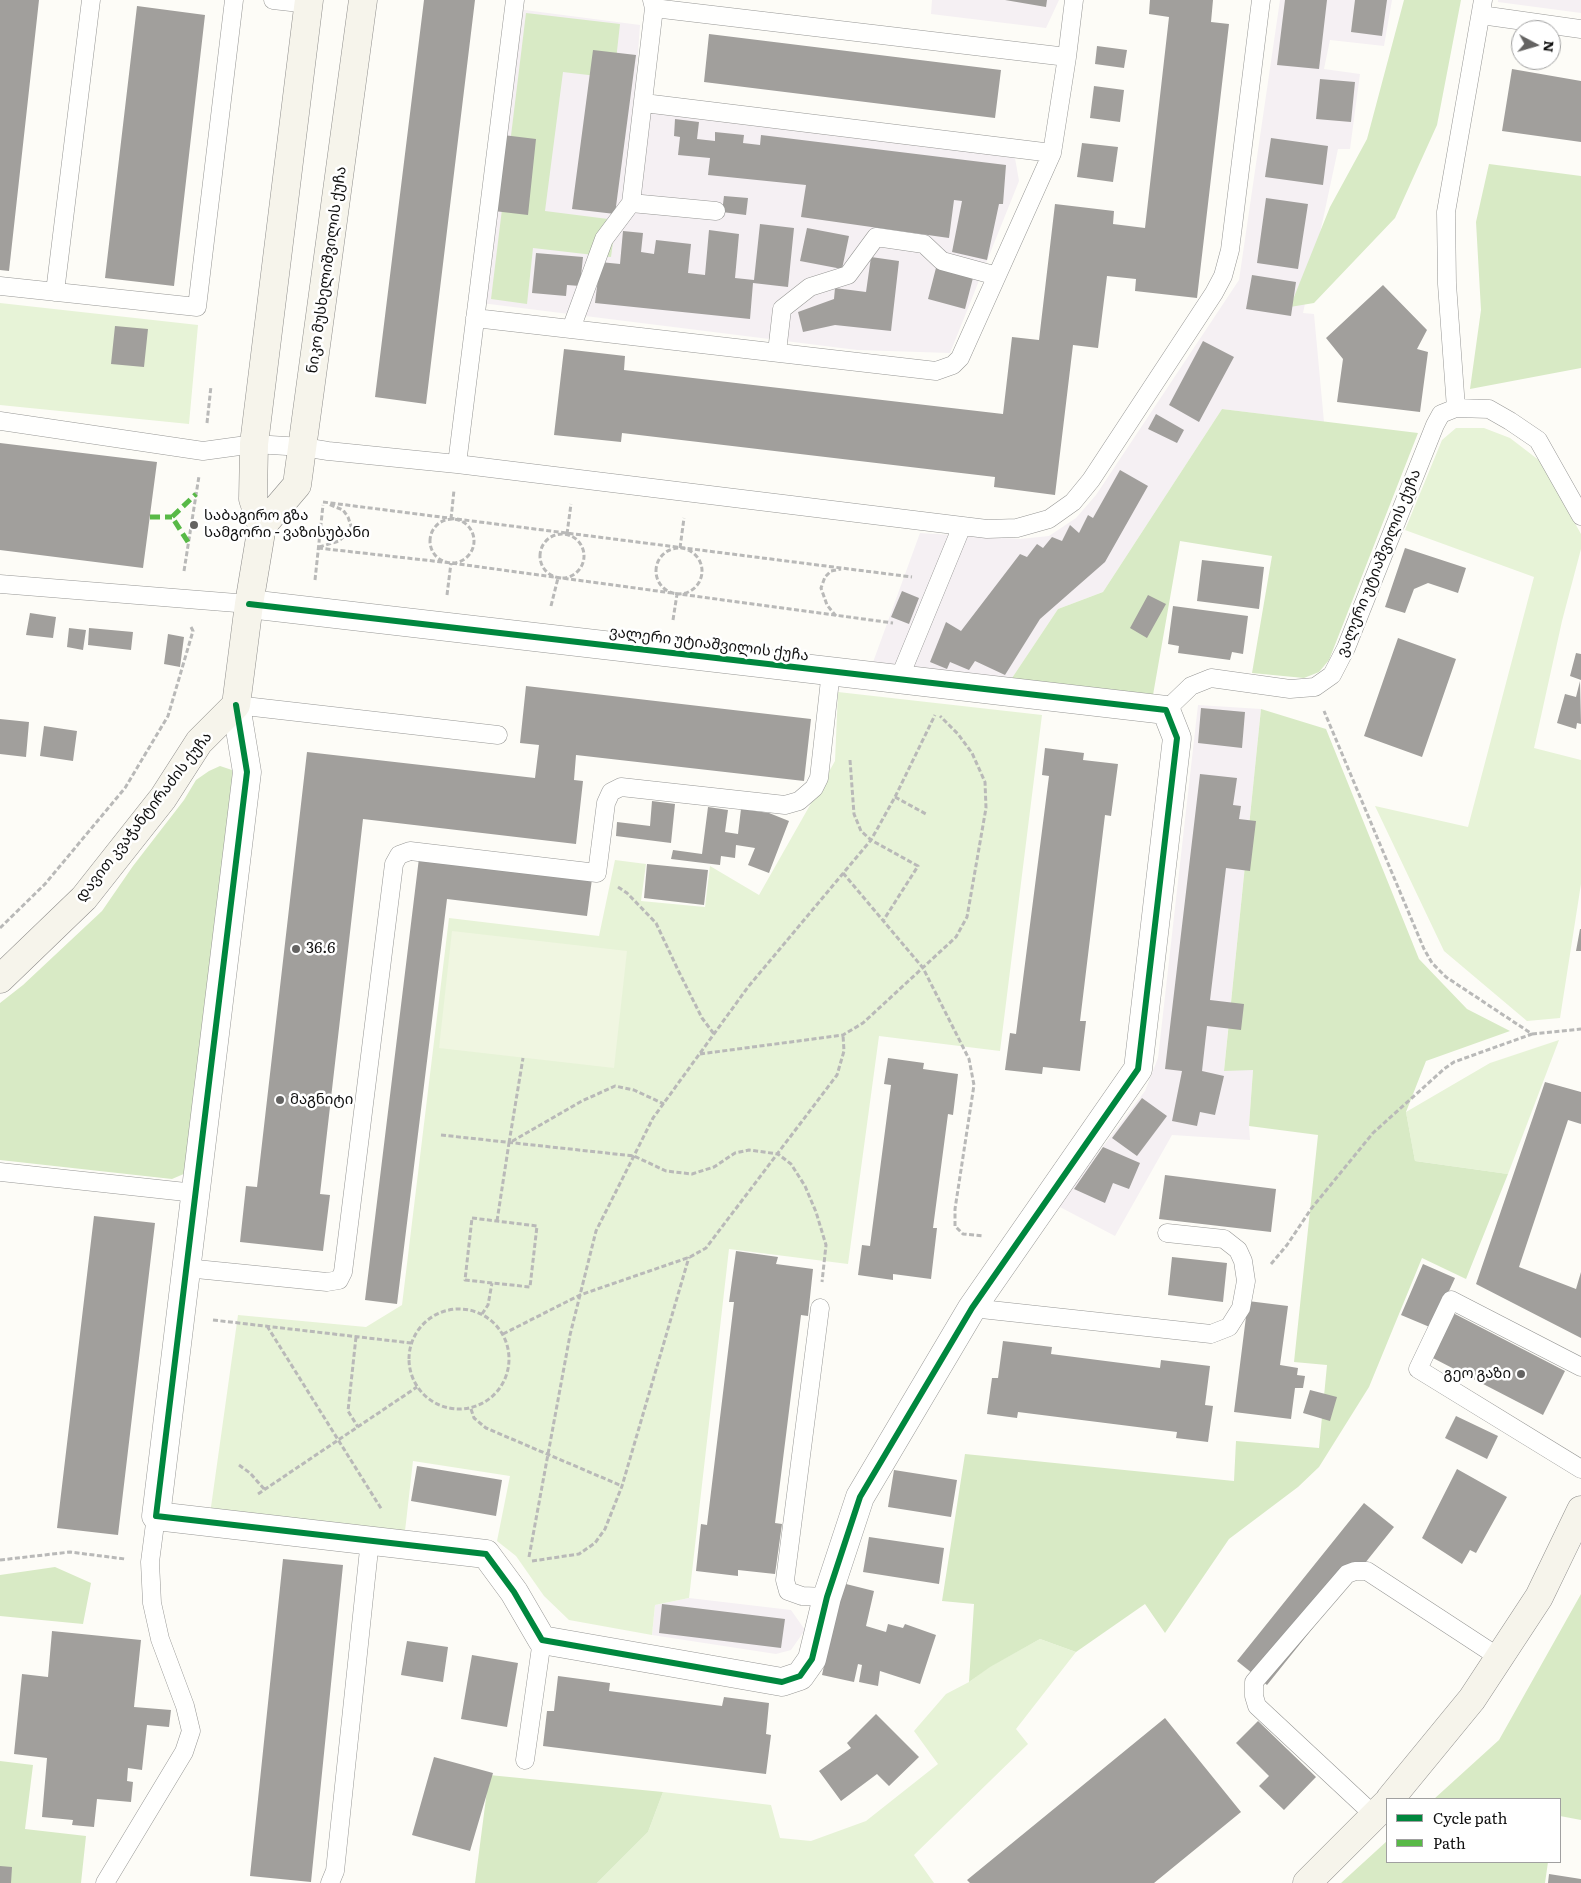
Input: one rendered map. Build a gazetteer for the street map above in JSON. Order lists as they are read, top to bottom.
{
  "streets": {
    "street": ["ნიკო მუსხელიშვილის ქუჩა", "ვალერი უტიაშვილის ქუჩა", "დავით კვაჭანტირაძის ქუჩა"]
  },
  "places": [
    "საბაგირო გზა სამგორი - ვაზისუბანი",
    "36.6",
    "მაგნიტი",
    "გეო გაზი"
  ],
  "legend": ["Cycle path", "Path"],
  "north": "right"
}
